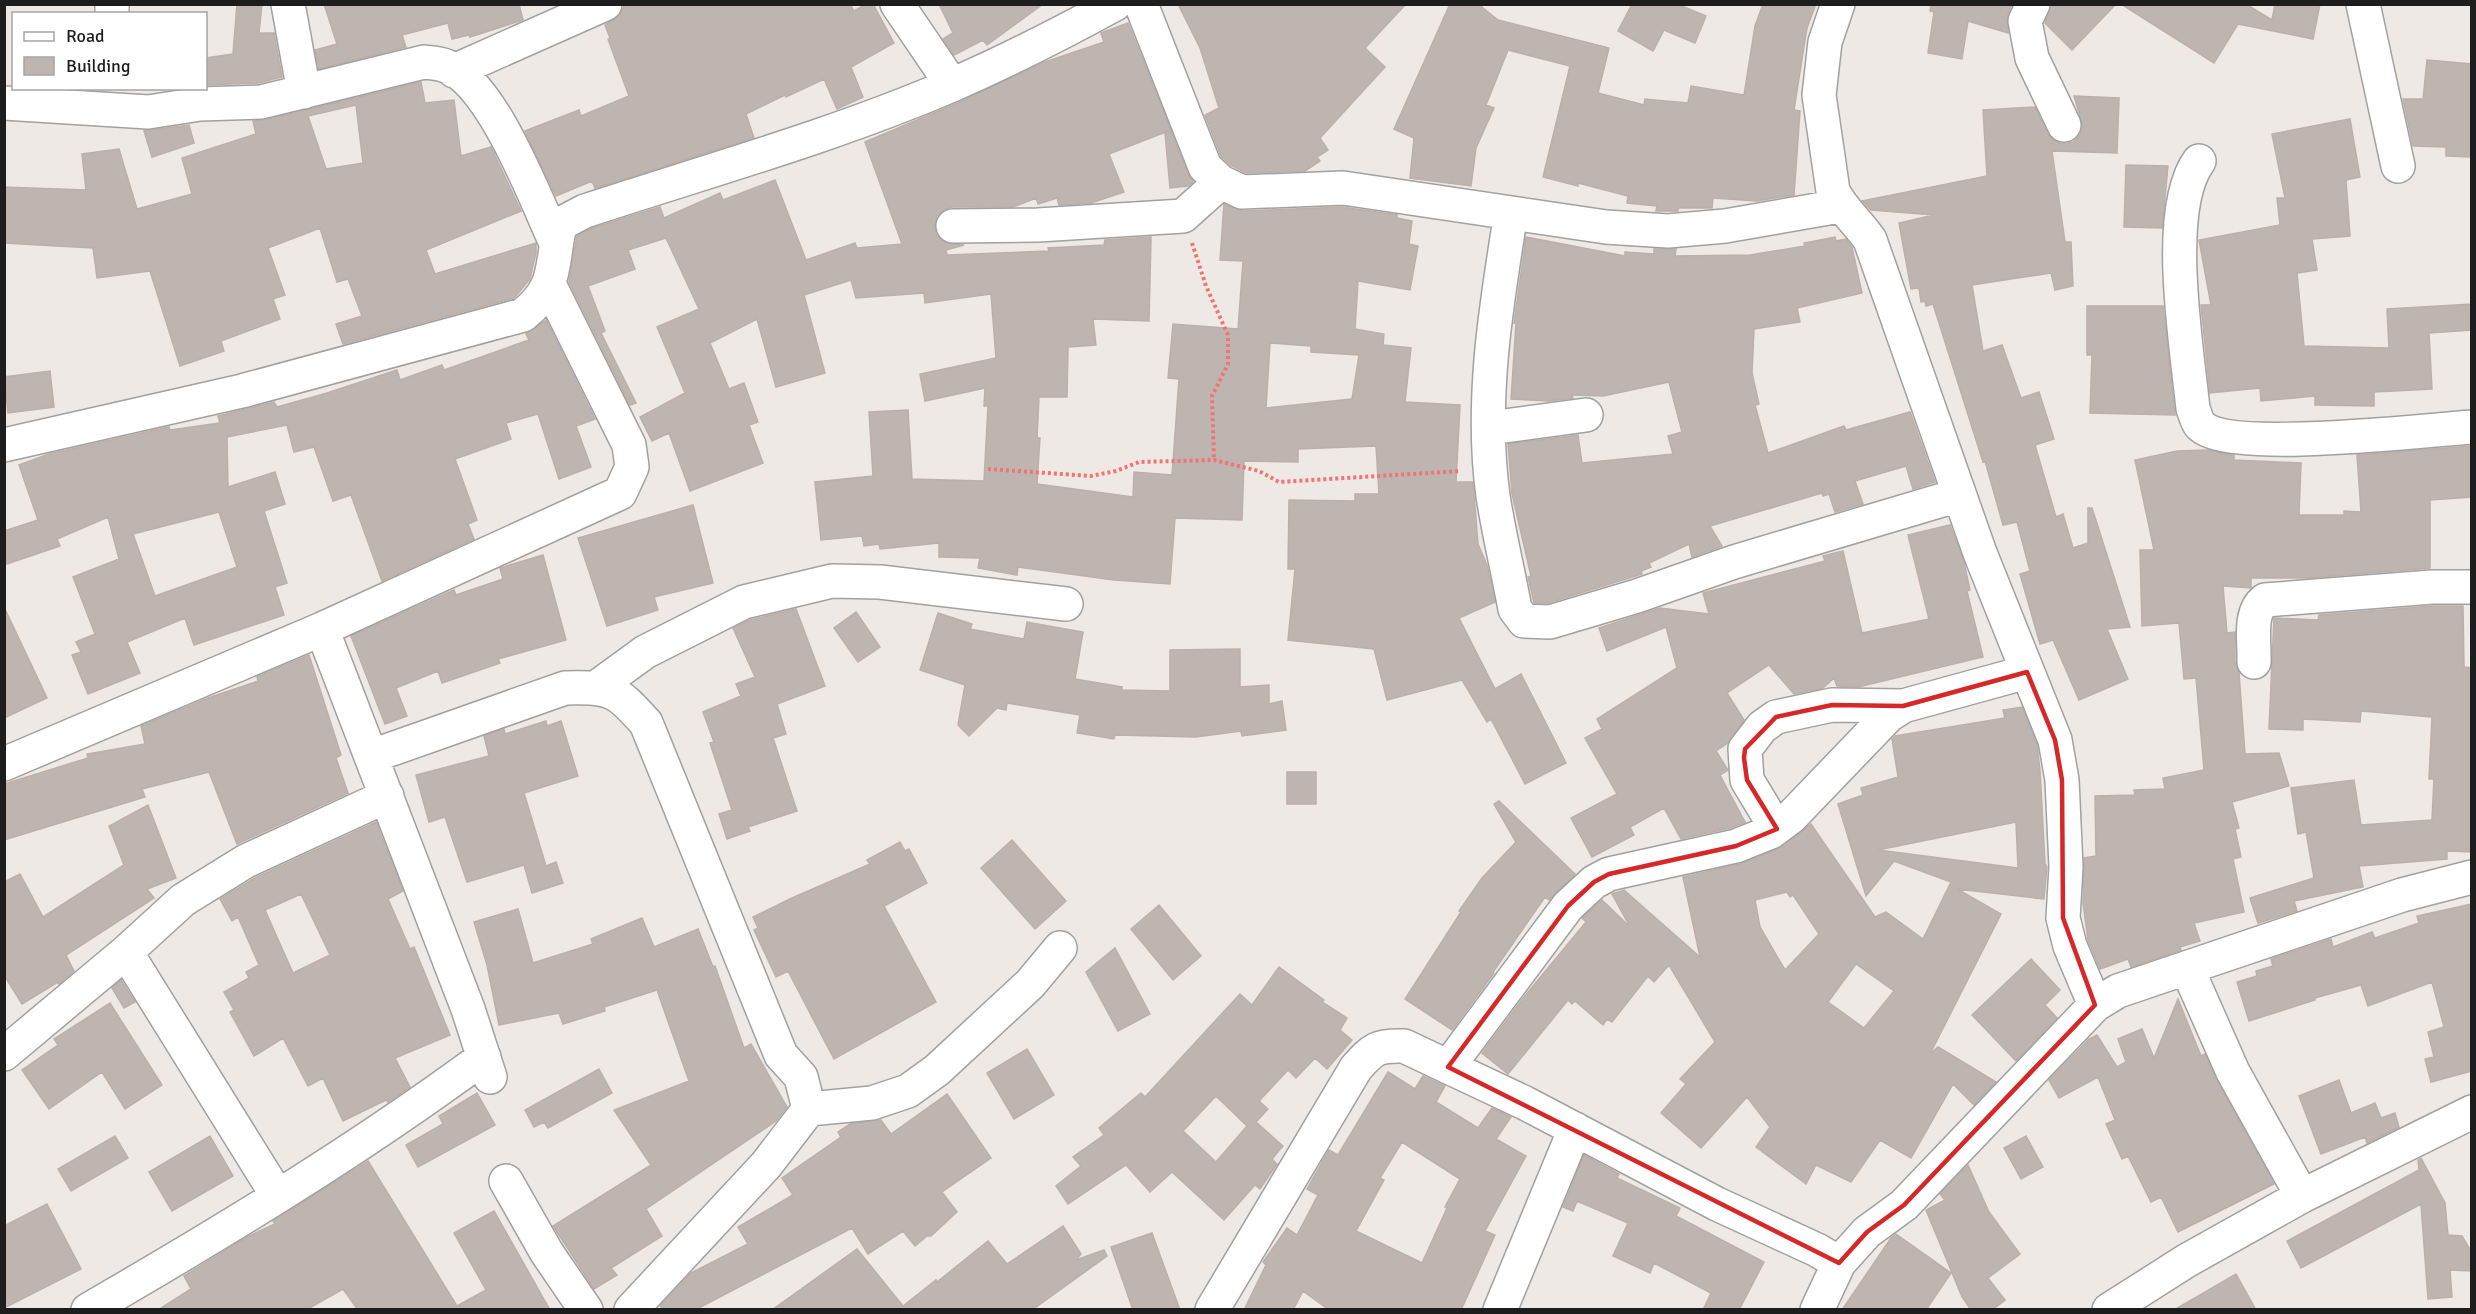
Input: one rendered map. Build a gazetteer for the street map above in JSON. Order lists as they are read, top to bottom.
{
  "legend": ["Road", "Building"]
}
